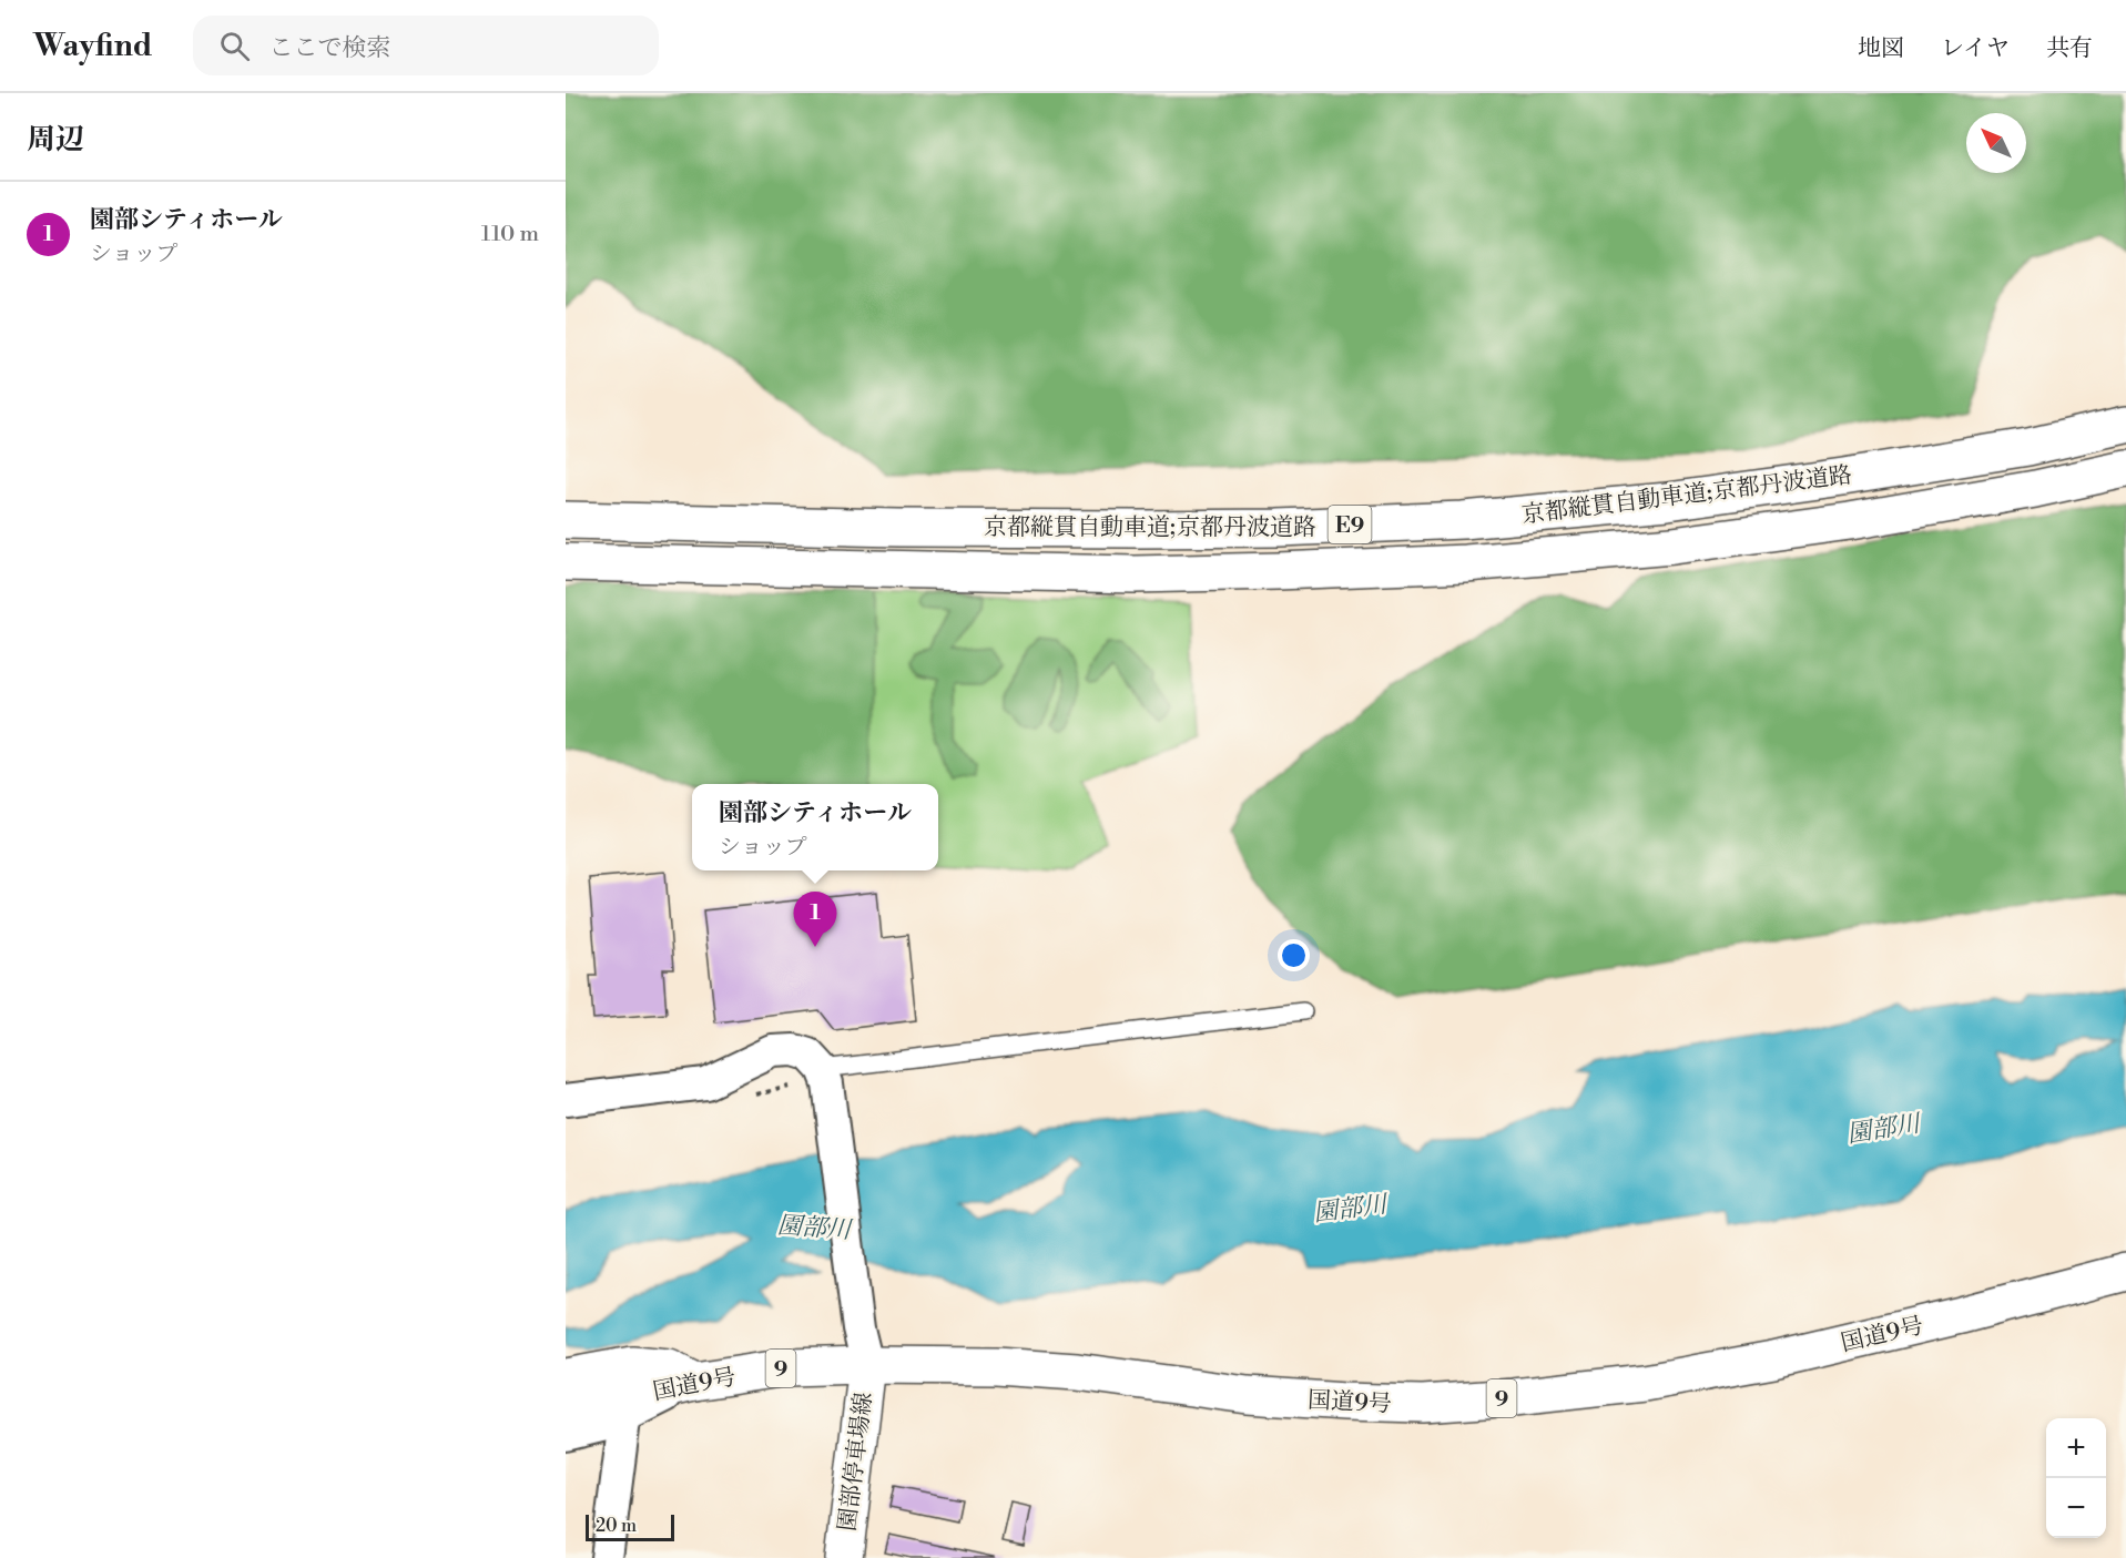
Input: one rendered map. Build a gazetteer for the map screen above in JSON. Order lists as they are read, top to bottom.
{
  "streets": {
    "main road": [
      "京都縦貫自動車道;京都丹波道路",
      "E9",
      "国道9号",
      "9",
      "園部停車場線"
    ]
  },
  "crossings": [
    ["国道9号", "園部停車場線"]
  ],
  "water": ["園部川"],
  "scale_bar": "20 m",
  "north": "top left",
  "page": {
    "header": "Wayfind",
    "search": "ここで検索",
    "nav": ["地図", "レイヤ", "共有"],
    "heading": "周辺",
    "list": [
      {
        "mark": "1",
        "name": "園部シティホール",
        "note": "ショップ",
        "value": "110 m"
      }
    ],
    "popup": ["園部シティホール", "ショップ"],
    "pins": "1",
    "map_buttons": ["+", "−"],
    "scale": "20 m"
  }
}
